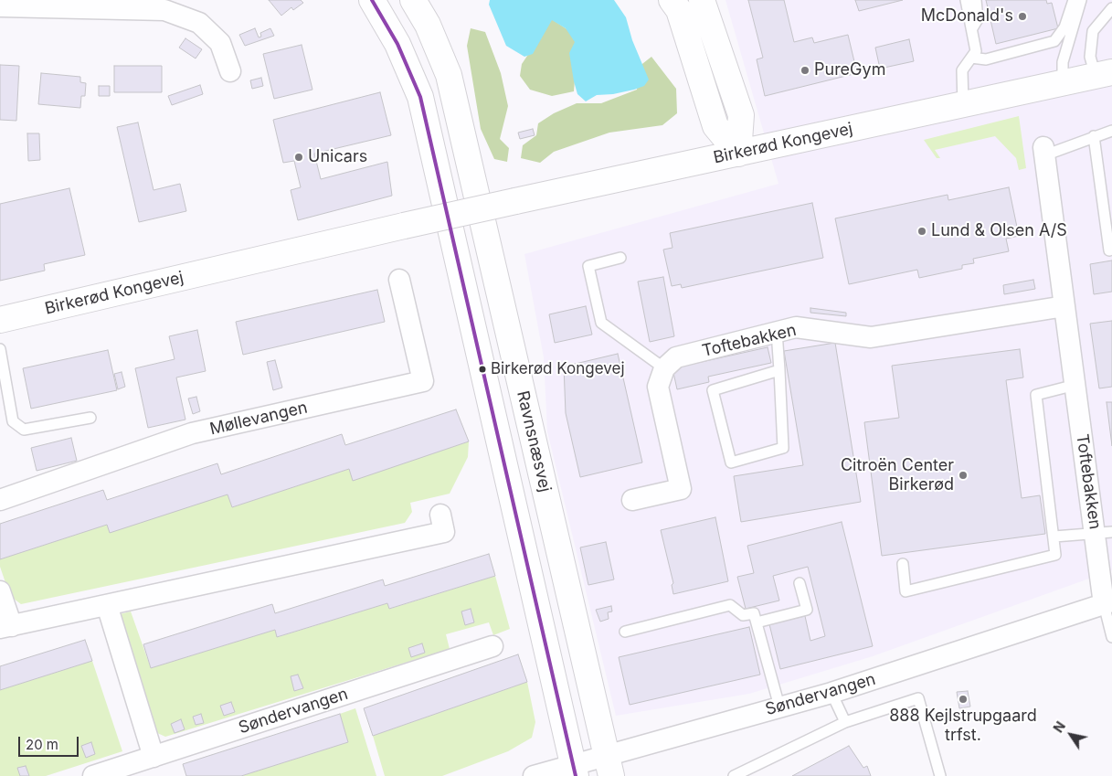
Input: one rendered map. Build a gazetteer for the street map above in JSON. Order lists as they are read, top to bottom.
{
  "streets": {
    "main road": ["Birkerød Kongevej", "Ravnsnæsvej"],
    "street": ["Toftebakken", "Møllevangen", "Søndervangen"]
  },
  "crossings": [
    ["Toftebakken", "Søndervangen"],
    ["Ravnsnæsvej", "Søndervangen"]
  ],
  "places": [
    "McDonald's",
    "PureGym",
    "Unicars",
    "Lund & Olsen A/S",
    "Birkerød Kongevej",
    "Citroën Center Birkerød",
    "888 Kejlstrupgaard trfst."
  ],
  "scale_bar": "20 m",
  "north": "top left"
}
